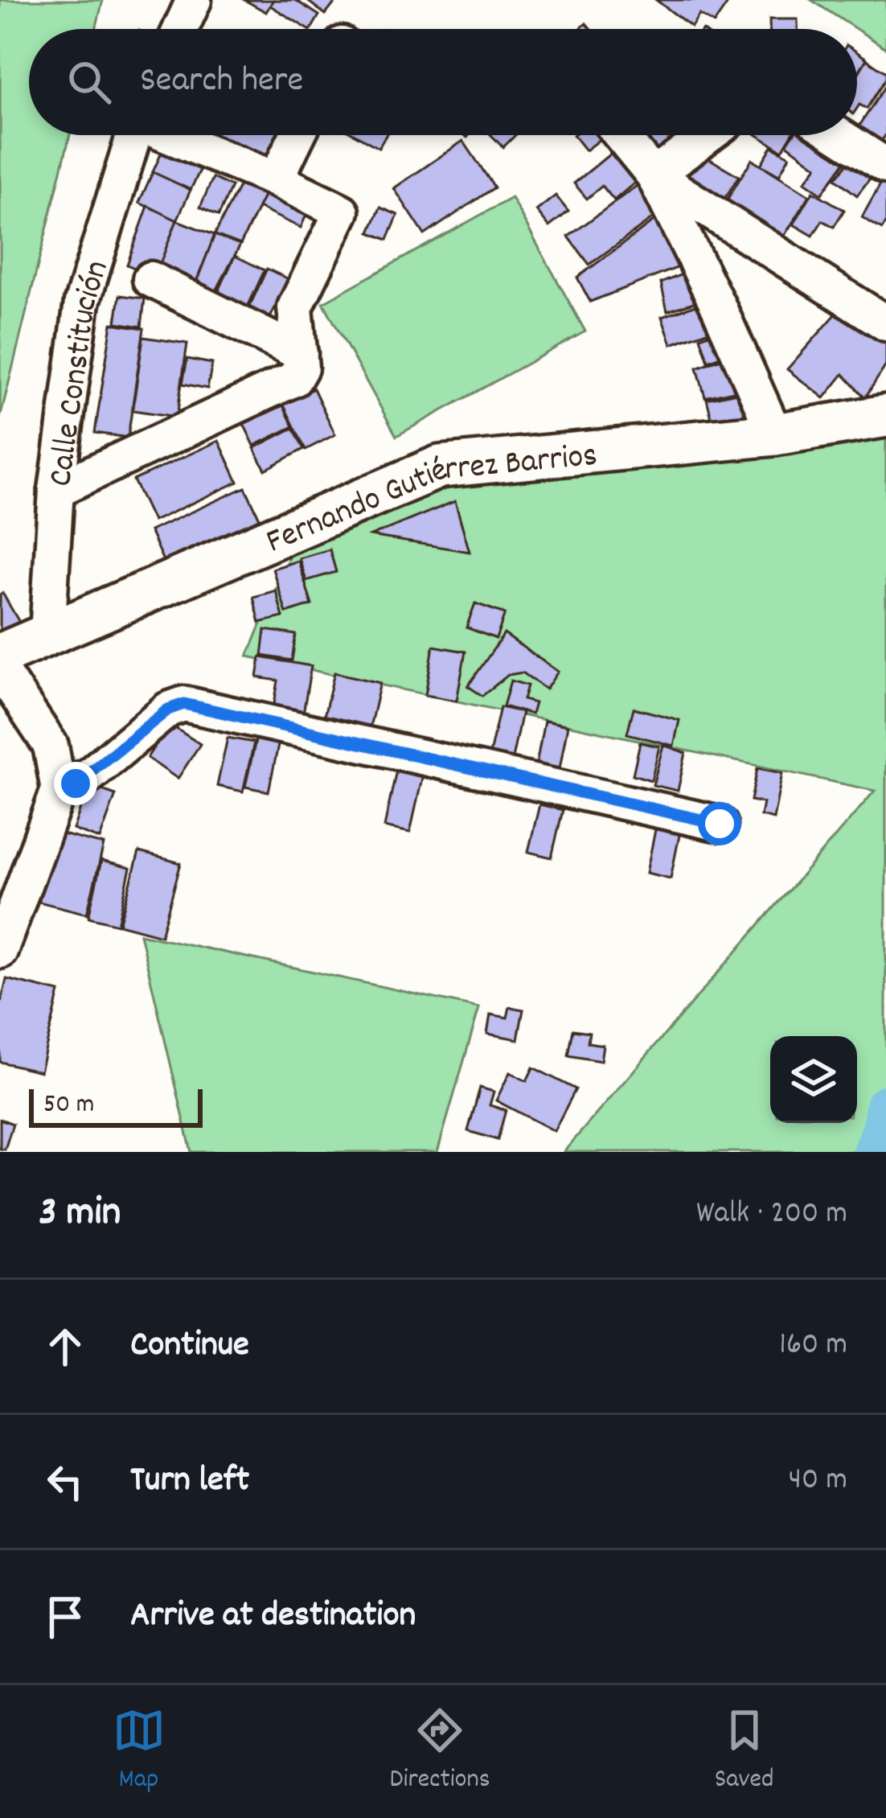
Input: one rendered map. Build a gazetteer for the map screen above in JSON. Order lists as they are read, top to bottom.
{
  "streets": {
    "main road": ["Fernando Gutiérrez Barrios"],
    "street": ["Calle Constitución"]
  },
  "crossings": [
    ["Calle Constitución", "Fernando Gutiérrez Barrios"]
  ],
  "scale_bar": "50 m",
  "page": {
    "search": "Search here",
    "scale": "50 m",
    "heading": ["3 min", "Walk · 200 m"],
    "list": [
      ["Continue", "160 m"],
      ["Turn left", "40 m"],
      "Arrive at destination"
    ],
    "nav": ["Map", "Directions", "Saved"]
  }
}
